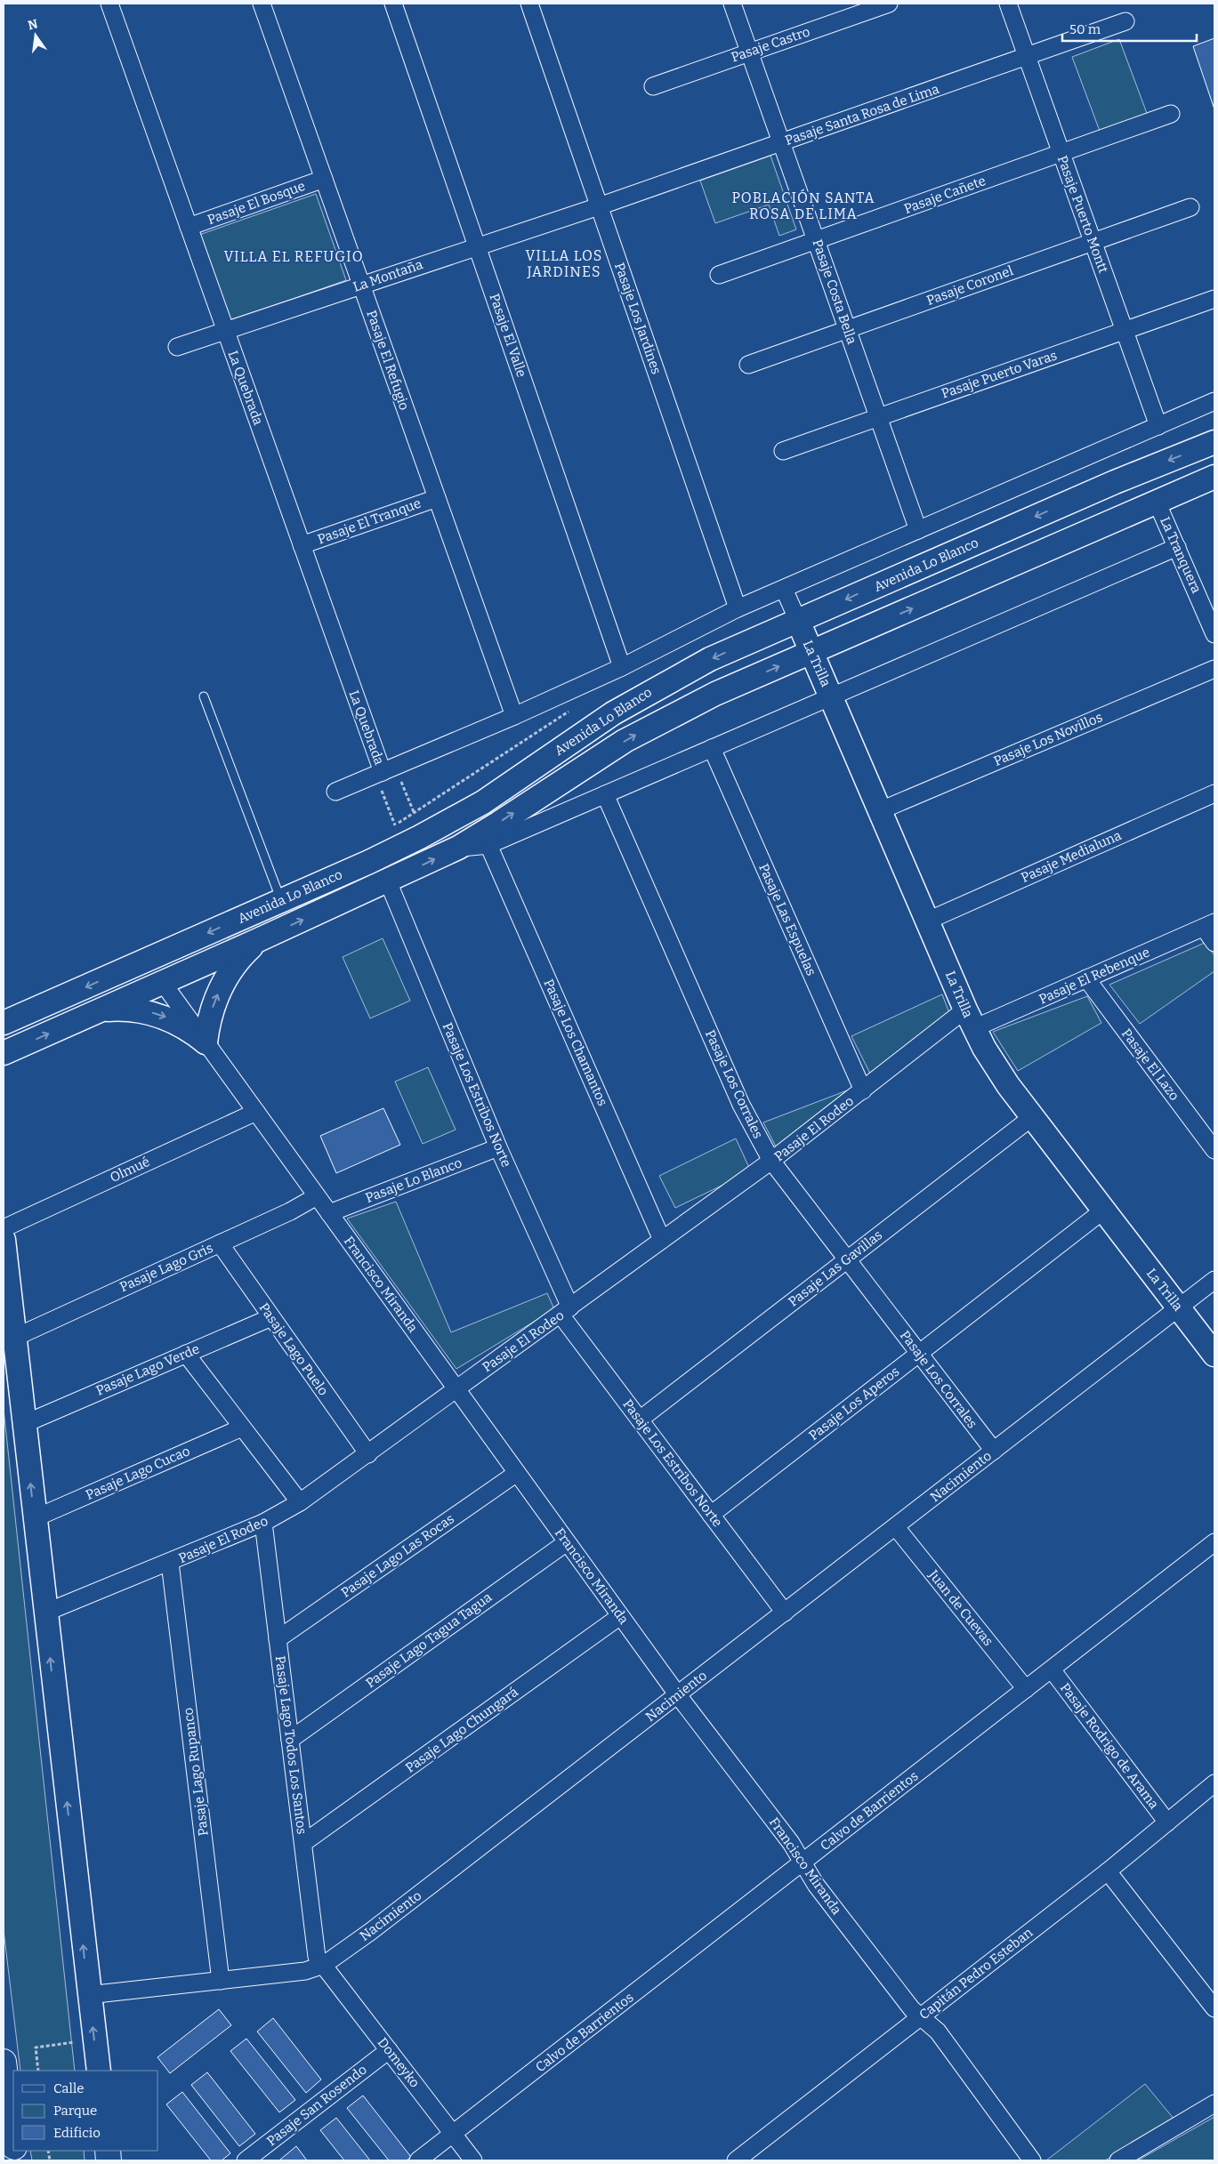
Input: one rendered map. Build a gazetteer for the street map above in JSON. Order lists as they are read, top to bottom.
{
  "streets": {
    "main road": ["Avenida Lo Blanco", "La Trilla"],
    "street": [
      "Pasaje Castro",
      "Pasaje Santa Rosa de Lima",
      "Pasaje Cañete",
      "Pasaje El Bosque",
      "Pasaje Puerto Montt",
      "La Montaña",
      "Pasaje Coronel",
      "Pasaje Costa Bella",
      "Pasaje Los Jardines",
      "Pasaje El Valle",
      "Pasaje El Refugio",
      "Pasaje Puerto Varas",
      "La Quebrada",
      "Pasaje El Tranque",
      "La Tranquera",
      "Pasaje Los Novillos",
      "Pasaje Medialuna",
      "Pasaje Las Espuelas",
      "Pasaje El Rebenque",
      "Pasaje Los Chamantos",
      "Pasaje El Lazo",
      "Pasaje Los Corrales",
      "Pasaje Los Estribos Norte",
      "Pasaje El Rodeo",
      "Olmué",
      "Pasaje Lo Blanco",
      "Pasaje Lago Gris",
      "Pasaje Las Gavillas",
      "Francisco Miranda",
      "Pasaje Lago Puelo",
      "Pasaje Lago Verde",
      "Pasaje Los Aperos",
      "Pasaje Lago Cucao",
      "Nacimiento",
      "Pasaje Lago Las Rocas",
      "Juan de Cuevas",
      "Pasaje Lago Tagua Tagua",
      "Pasaje Lago Chungará",
      "Pasaje Lago Todos Los Santos",
      "Pasaje Rodrigo de Arama",
      "Pasaje Lago Rupanco",
      "Calvo de Barrientos",
      "Capitán Pedro Esteban",
      "Domeyko",
      "Pasaje San Rosendo"
    ]
  },
  "crossings": [
    ["Pasaje Castro", "Pasaje Costa Bella"],
    ["Pasaje Santa Rosa de Lima", "Pasaje Puerto Montt"],
    ["Pasaje Santa Rosa de Lima", "La Montaña"],
    ["Pasaje Santa Rosa de Lima", "Pasaje Costa Bella"],
    ["Pasaje Santa Rosa de Lima", "Pasaje Los Jardines"],
    ["Pasaje Cañete", "Pasaje Puerto Montt"],
    ["Pasaje Cañete", "Pasaje Costa Bella"],
    ["Pasaje El Bosque", "Pasaje El Refugio"],
    ["Pasaje El Bosque", "La Quebrada"],
    ["Pasaje Puerto Montt", "Pasaje Coronel"],
    ["Pasaje Puerto Montt", "Pasaje Puerto Varas"],
    ["La Montaña", "Pasaje Los Jardines"],
    ["La Montaña", "Pasaje El Valle"],
    ["La Montaña", "Pasaje El Refugio"],
    ["La Montaña", "La Quebrada"],
    ["Pasaje Coronel", "Pasaje Costa Bella"],
    ["Pasaje Costa Bella", "Pasaje Puerto Varas"],
    ["Pasaje El Refugio", "Pasaje El Tranque"],
    ["La Quebrada", "Pasaje El Tranque"],
    ["La Tranquera", "Avenida Lo Blanco"],
    ["Avenida Lo Blanco", "La Trilla"],
    ["Avenida Lo Blanco", "Pasaje Las Espuelas"],
    ["Avenida Lo Blanco", "Pasaje Los Chamantos"],
    ["Avenida Lo Blanco", "Pasaje Los Corrales"],
    ["Avenida Lo Blanco", "Pasaje Los Estribos Norte"],
    ["Avenida Lo Blanco", "Francisco Miranda"],
    ["La Trilla", "Pasaje Los Novillos"],
    ["La Trilla", "Pasaje Medialuna"],
    ["La Trilla", "Pasaje El Rebenque"],
    ["La Trilla", "Pasaje El Rodeo"],
    ["La Trilla", "Pasaje Las Gavillas"],
    ["La Trilla", "Pasaje Los Aperos"],
    ["La Trilla", "Nacimiento"],
    ["Pasaje Las Espuelas", "Pasaje El Rodeo"],
    ["Pasaje El Rebenque", "Pasaje El Lazo"],
    ["Pasaje El Rebenque", "Pasaje El Rodeo"],
    ["Pasaje Los Chamantos", "Pasaje El Rodeo"],
    ["Pasaje Los Corrales", "Pasaje El Rodeo"],
    ["Pasaje Los Corrales", "Pasaje Las Gavillas"],
    ["Pasaje Los Corrales", "Pasaje Los Aperos"],
    ["Pasaje Los Corrales", "Nacimiento"],
    ["Pasaje Los Estribos Norte", "Pasaje El Rodeo"],
    ["Pasaje Los Estribos Norte", "Pasaje Lo Blanco"],
    ["Pasaje Los Estribos Norte", "Pasaje Las Gavillas"],
    ["Pasaje Los Estribos Norte", "Pasaje Los Aperos"],
    ["Pasaje Los Estribos Norte", "Nacimiento"],
    ["Pasaje El Rodeo", "Francisco Miranda"],
    ["Pasaje El Rodeo", "Pasaje Lago Puelo"],
    ["Pasaje El Rodeo", "Pasaje Lago Todos Los Santos"],
    ["Pasaje El Rodeo", "Pasaje Lago Rupanco"],
    ["Olmué", "Francisco Miranda"],
    ["Pasaje Lo Blanco", "Francisco Miranda"],
    ["Pasaje Lago Gris", "Francisco Miranda"],
    ["Pasaje Lago Gris", "Pasaje Lago Puelo"],
    ["Francisco Miranda", "Nacimiento"],
    ["Francisco Miranda", "Pasaje Lago Las Rocas"],
    ["Francisco Miranda", "Pasaje Lago Tagua Tagua"],
    ["Francisco Miranda", "Pasaje Lago Chungará"],
    ["Francisco Miranda", "Calvo de Barrientos"],
    ["Francisco Miranda", "Capitán Pedro Esteban"],
    ["Pasaje Lago Puelo", "Pasaje Lago Verde"],
    ["Nacimiento", "Juan de Cuevas"],
    ["Nacimiento", "Pasaje Lago Todos Los Santos"],
    ["Nacimiento", "Pasaje Lago Rupanco"],
    ["Nacimiento", "Domeyko"],
    ["Pasaje Lago Las Rocas", "Pasaje Lago Todos Los Santos"],
    ["Juan de Cuevas", "Calvo de Barrientos"],
    ["Pasaje Lago Tagua Tagua", "Pasaje Lago Todos Los Santos"],
    ["Pasaje Lago Chungará", "Pasaje Lago Todos Los Santos"],
    ["Pasaje Lago Todos Los Santos", "Domeyko"],
    ["Pasaje Rodrigo de Arama", "Calvo de Barrientos"],
    ["Pasaje Rodrigo de Arama", "Capitán Pedro Esteban"],
    ["Calvo de Barrientos", "Domeyko"],
    ["Domeyko", "Pasaje San Rosendo"]
  ],
  "districts": ["POBLACIÓN SANTA ROSA DE LIMA", "VILLA LOS JARDINES", "VILLA EL REFUGIO"],
  "legend": ["Calle", "Parque", "Edificio"],
  "scale_bar": "50 m",
  "north": "top"
}
